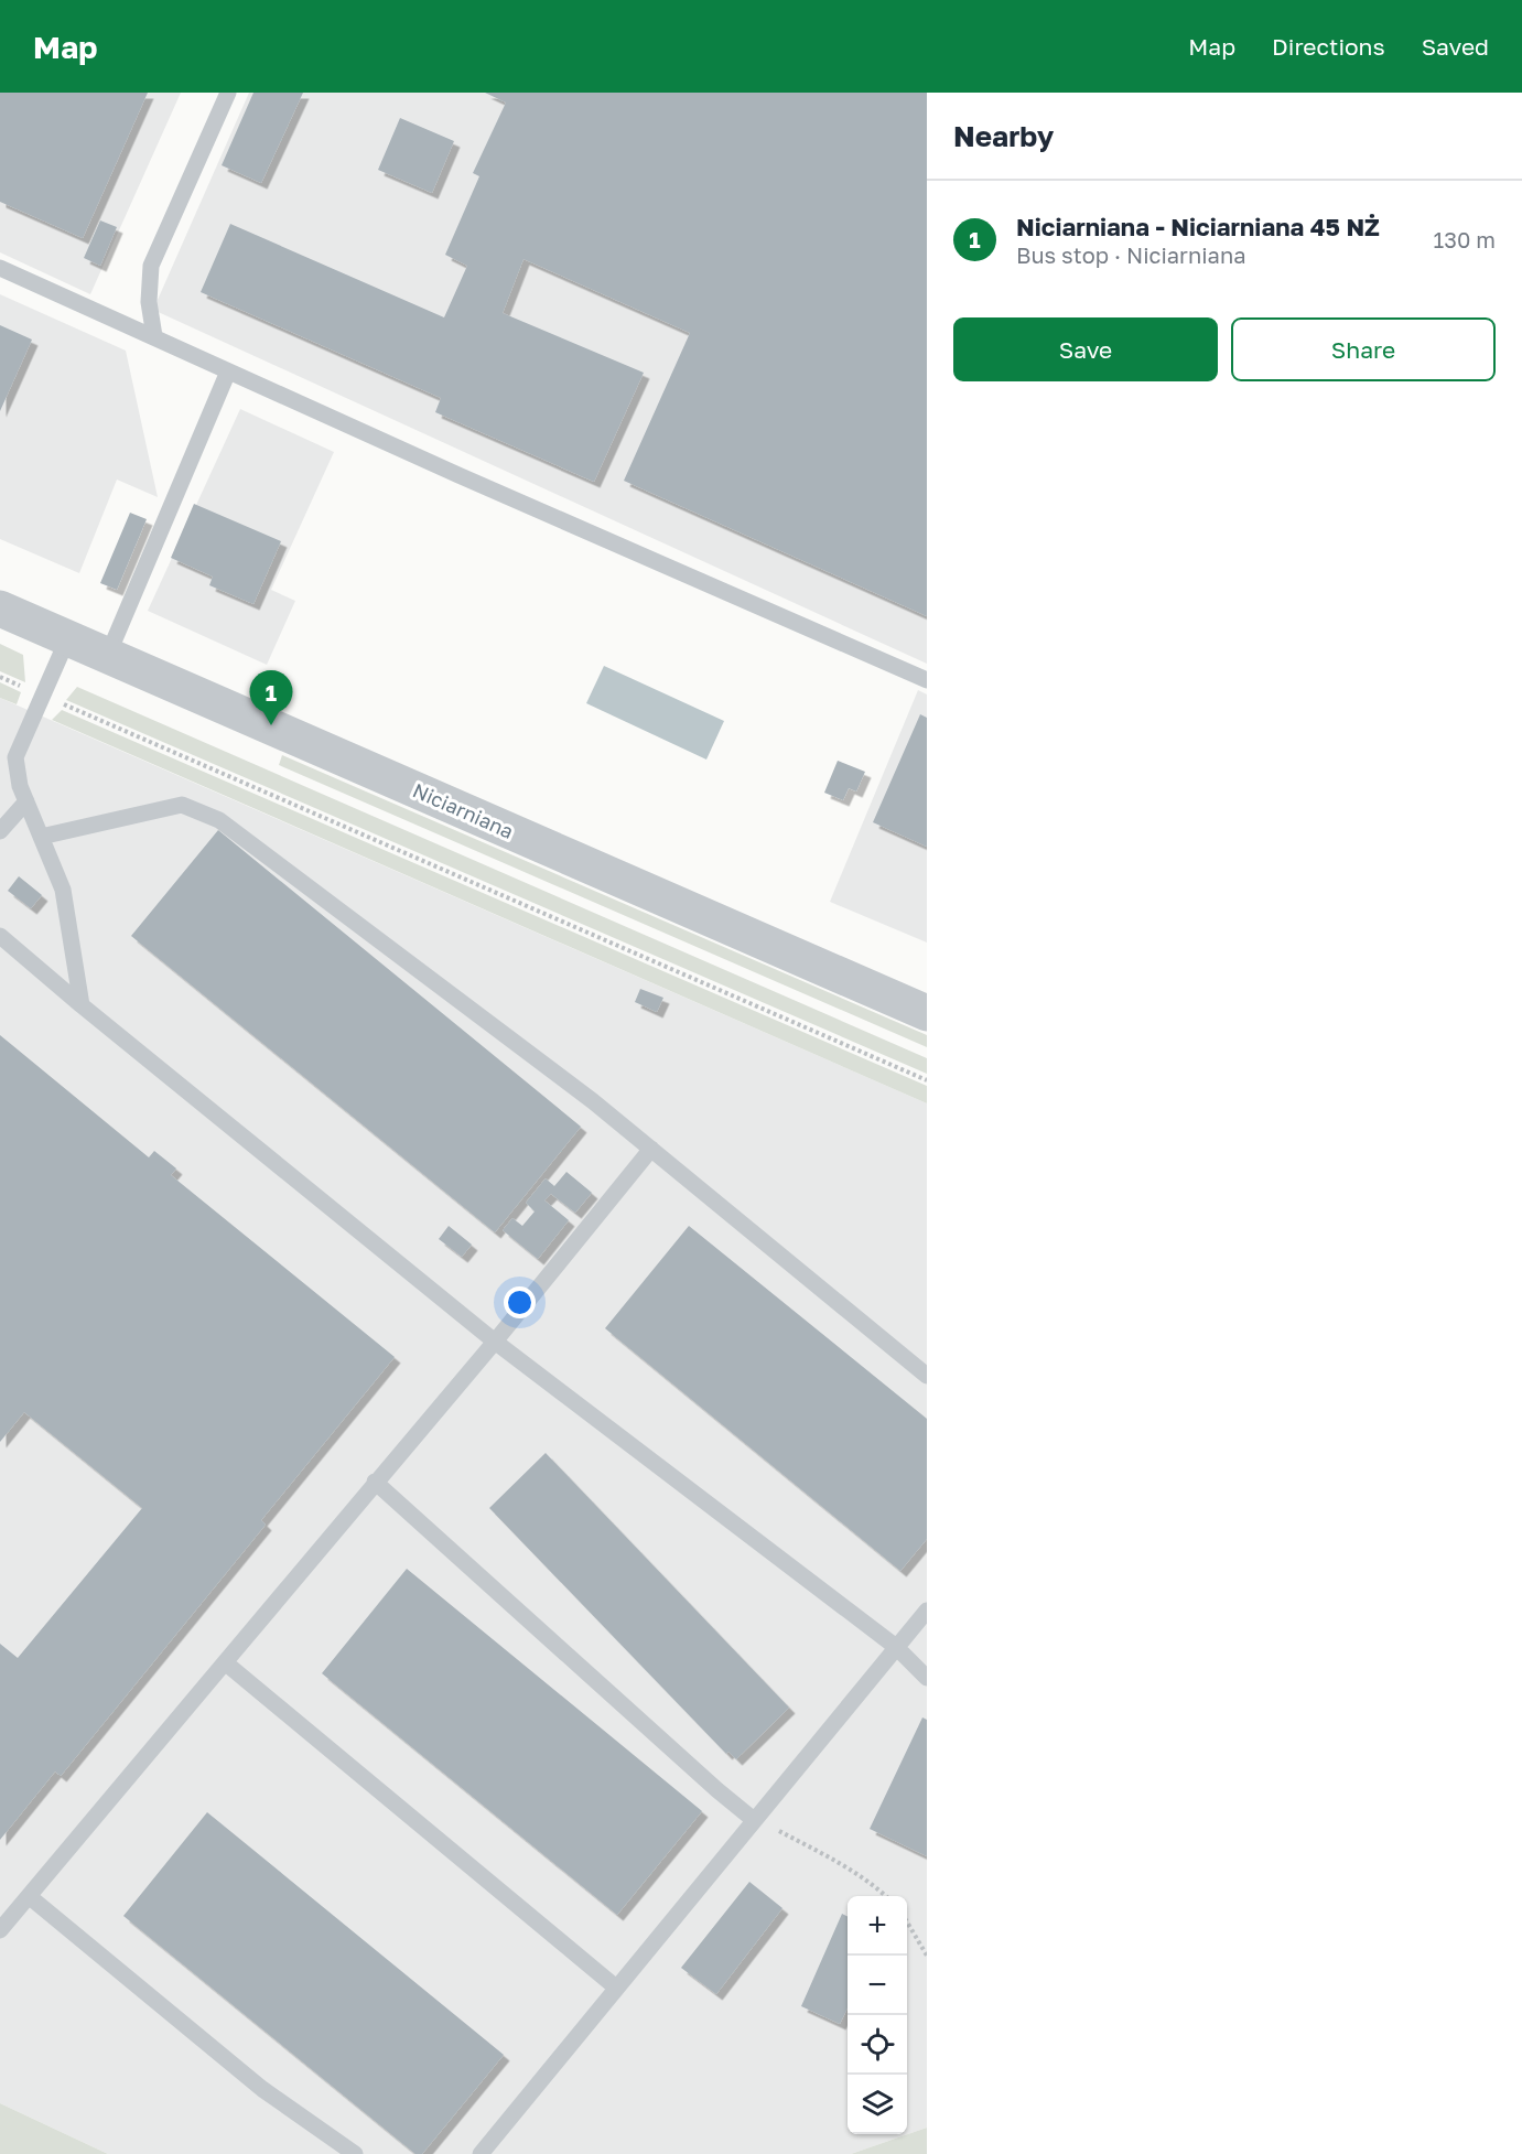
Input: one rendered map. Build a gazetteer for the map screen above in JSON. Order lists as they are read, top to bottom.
{
  "streets": {
    "street": ["Niciarniana"]
  },
  "page": {
    "header": "Map",
    "nav": ["Map", "Directions", "Saved"],
    "heading": "Nearby",
    "list": [
      {
        "mark": "1",
        "name": "Niciarniana - Niciarniana 45 NŻ",
        "note": "Bus stop · Niciarniana",
        "value": "130 m"
      }
    ],
    "buttons": ["Save", "Share"],
    "pins": "1",
    "map_buttons": ["+", "−"]
  }
}
